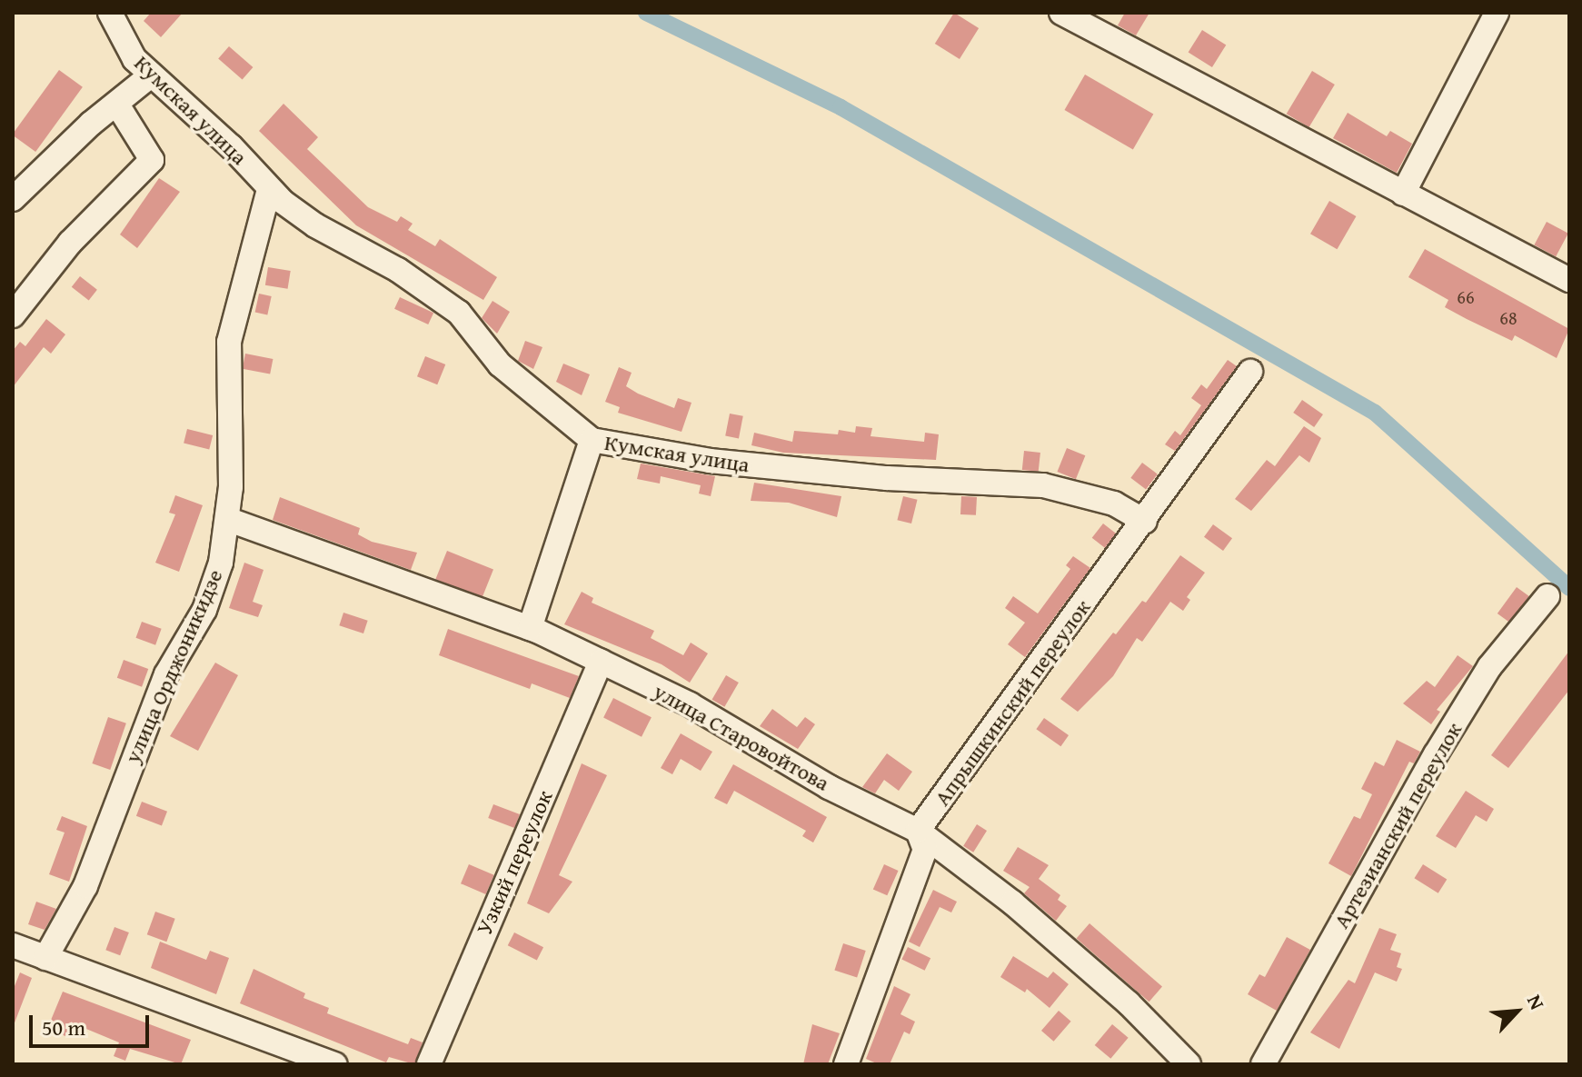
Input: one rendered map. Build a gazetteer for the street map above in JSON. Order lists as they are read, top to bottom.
{
  "streets": {
    "street": [
      "Кумская улица",
      "улица Орджоникидзе",
      "Апрышкинский переулок",
      "улица Старовойтова",
      "Артезианский переулок",
      "Узкий переулок"
    ]
  },
  "crossings": [
    ["Кумская улица", "улица Орджоникидзе"],
    ["Кумская улица", "Апрышкинский переулок"],
    ["улица Орджоникидзе", "улица Старовойтова"],
    ["Апрышкинский переулок", "улица Старовойтова"],
    ["улица Старовойтова", "Узкий переулок"]
  ],
  "house_numbers": ["66", "68"],
  "scale_bar": "50 m",
  "north": "top right"
}
